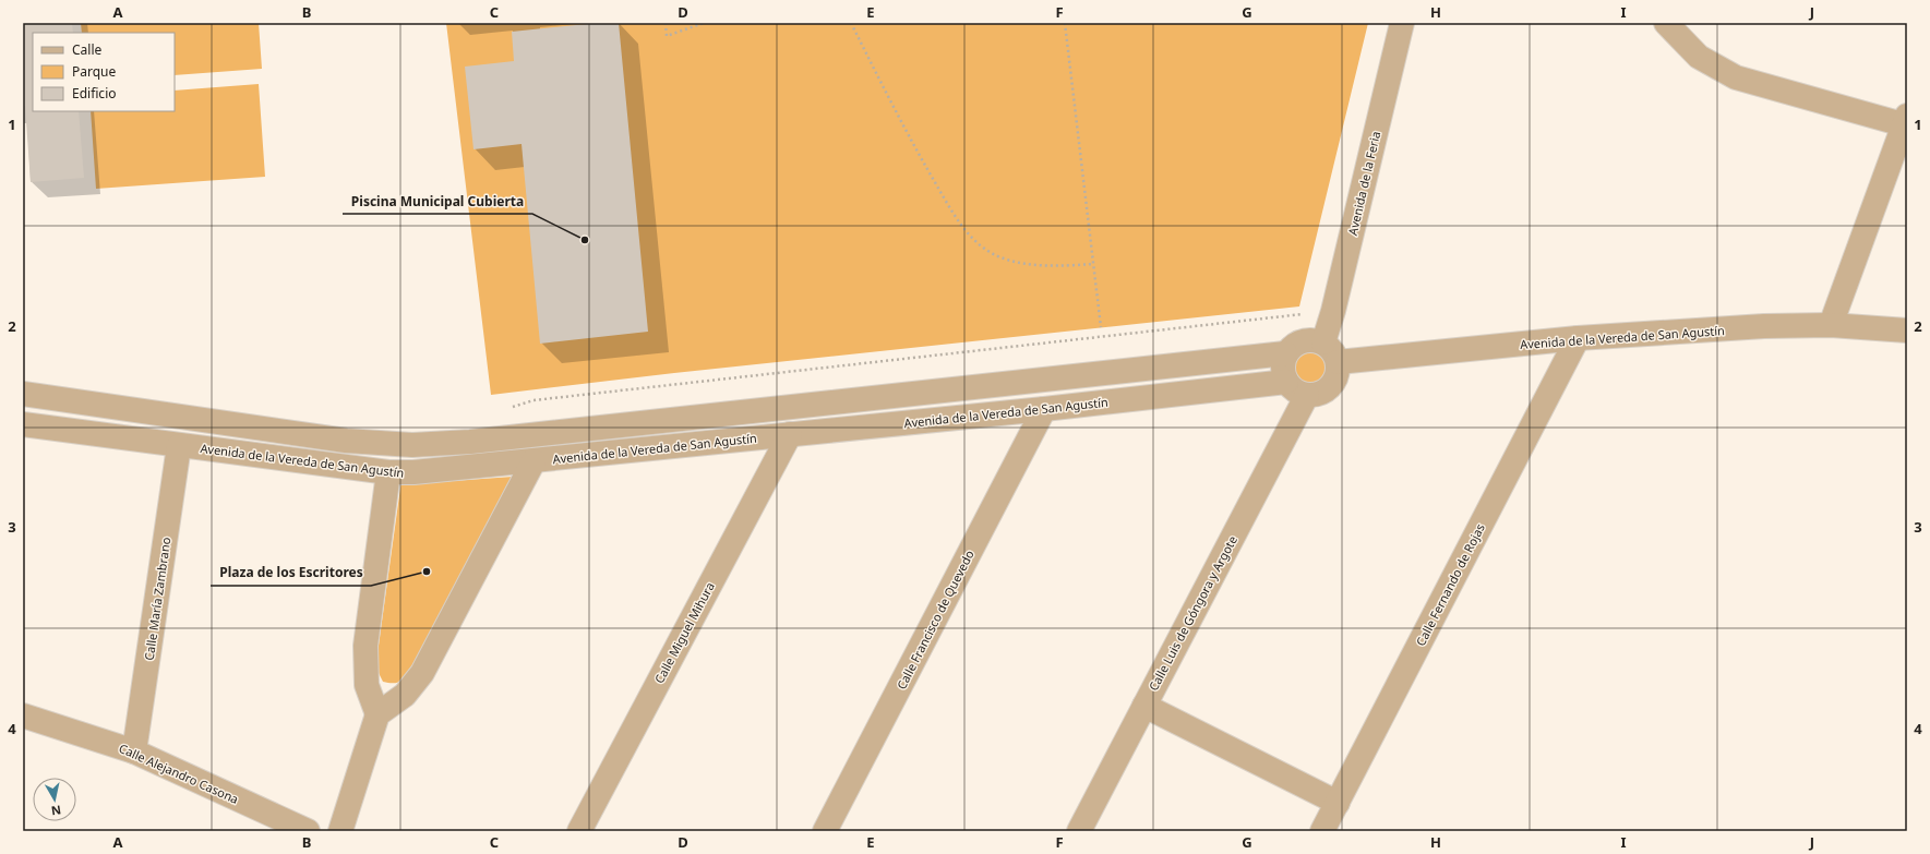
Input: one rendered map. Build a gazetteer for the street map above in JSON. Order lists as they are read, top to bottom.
{
  "streets": {
    "street": [
      "Avenida de la Feria",
      "Avenida de la Vereda de San Agustín",
      "Calle Fernando de Rojas",
      "Calle María Zambrano",
      "Calle Luis de Góngora y Argote",
      "Calle Francisco de Quevedo",
      "Calle Miguel Mihura",
      "Calle Alejandro Casona"
    ]
  },
  "crossings": [
    ["Avenida de la Feria", "Avenida de la Vereda de San Agustín"],
    ["Avenida de la Feria", "Calle Luis de Góngora y Argote"],
    ["Avenida de la Vereda de San Agustín", "Calle Fernando de Rojas"],
    ["Avenida de la Vereda de San Agustín", "Calle María Zambrano"],
    ["Avenida de la Vereda de San Agustín", "Calle Luis de Góngora y Argote"],
    ["Avenida de la Vereda de San Agustín", "Calle Francisco de Quevedo"],
    ["Avenida de la Vereda de San Agustín", "Calle Miguel Mihura"],
    ["Calle María Zambrano", "Calle Alejandro Casona"]
  ],
  "places": ["Piscina Municipal Cubierta", "Plaza de los Escritores"],
  "legend": ["Calle", "Parque", "Edificio"],
  "north": "bottom",
  "grid": {
    "columns": [
      "A",
      "B",
      "C",
      "D",
      "E",
      "F",
      "G",
      "H",
      "I",
      "J"
    ],
    "rows": [
      "1",
      "2",
      "3",
      "4"
    ]
  }
}
